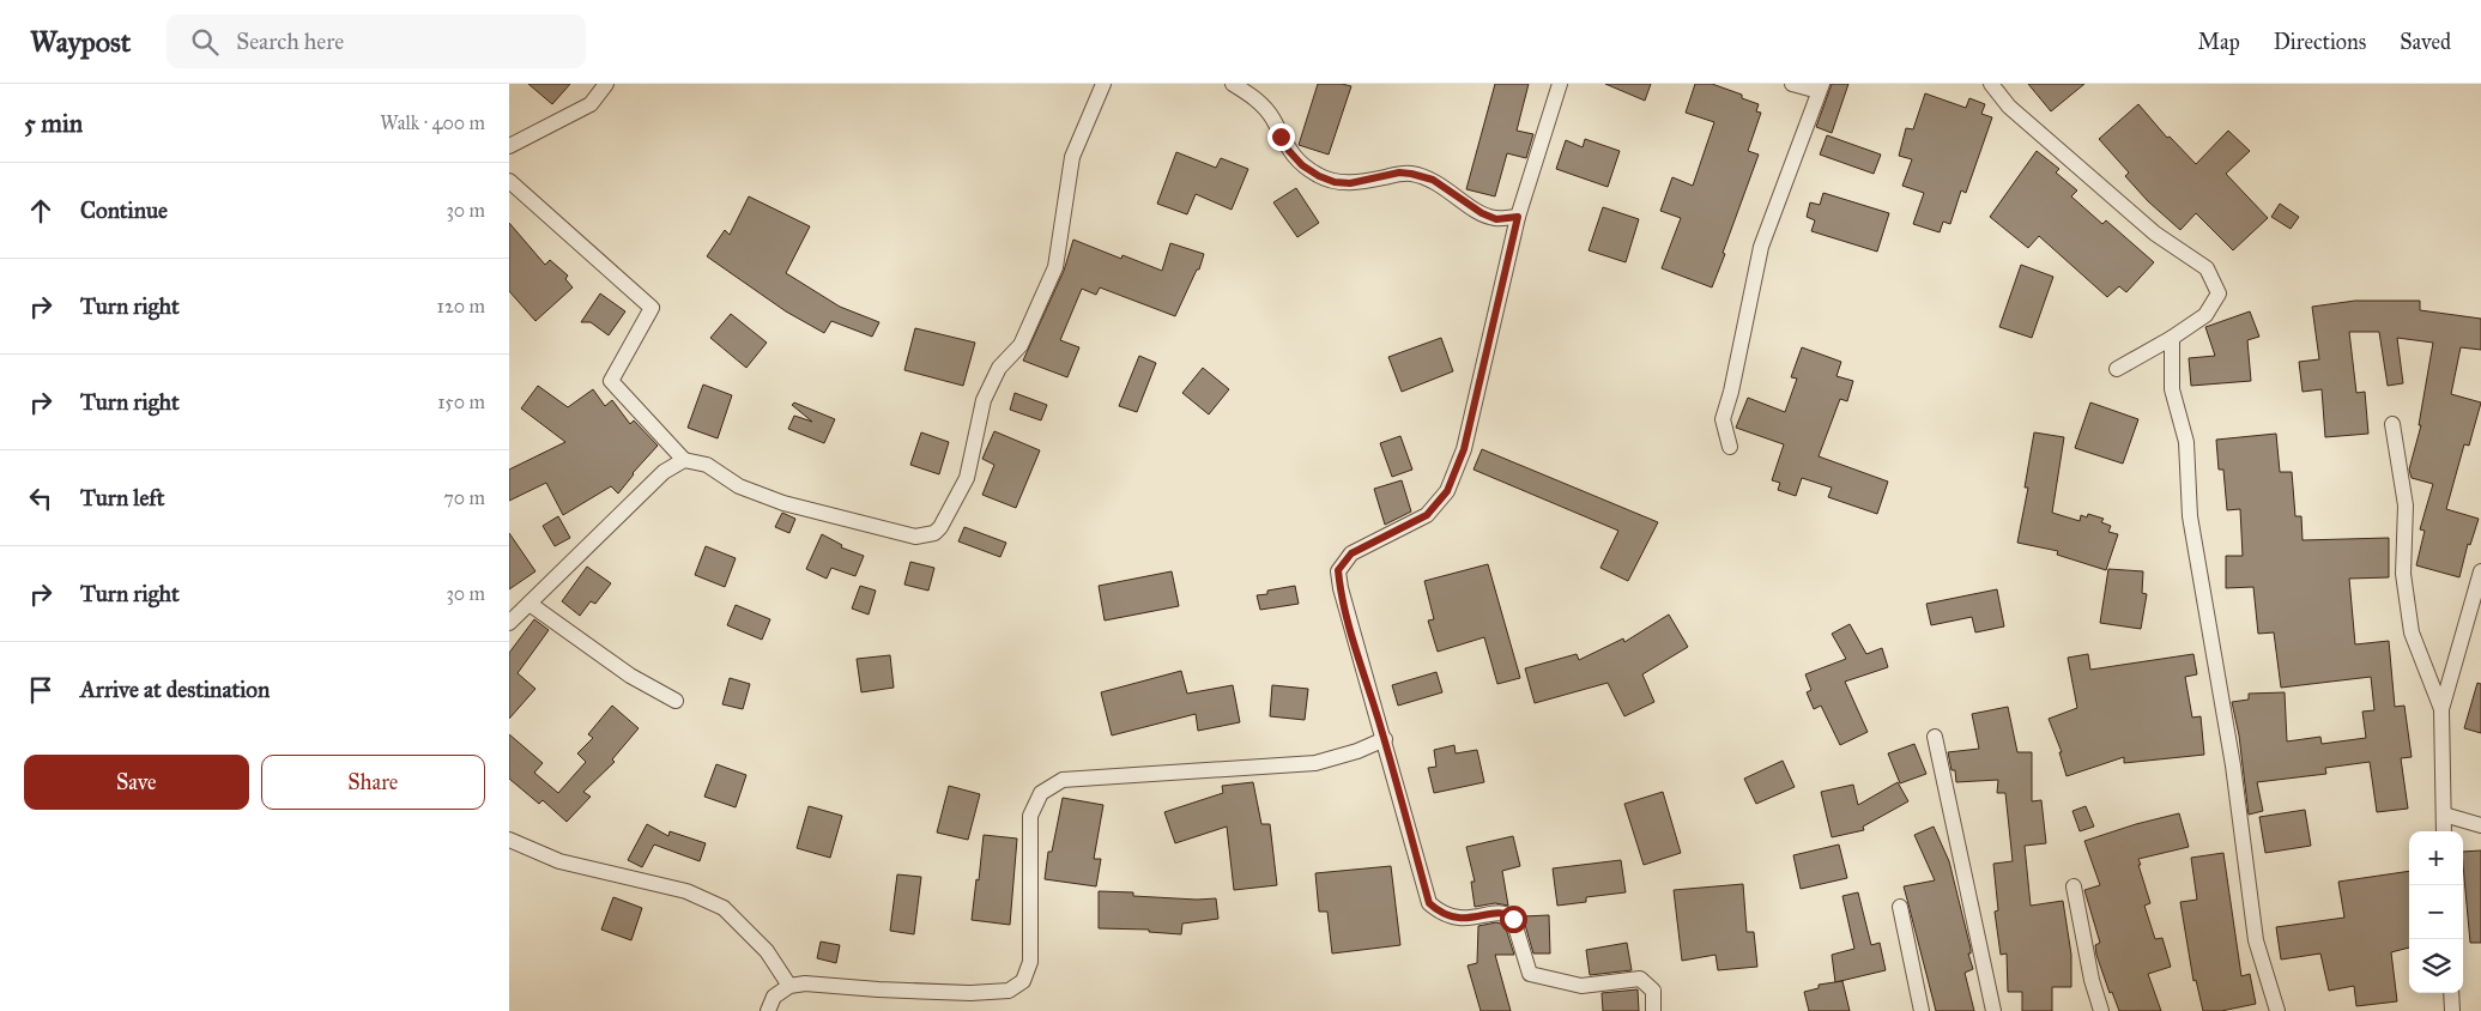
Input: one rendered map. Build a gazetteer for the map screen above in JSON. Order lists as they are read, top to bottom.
{
  "page": {
    "header": "Waypost",
    "search": "Search here",
    "nav": ["Map", "Directions", "Saved"],
    "heading": ["5 min", "Walk · 400 m"],
    "list": [
      ["Continue", "30 m"],
      ["Turn right", "120 m"],
      ["Turn right", "150 m"],
      ["Turn left", "70 m"],
      ["Turn right", "30 m"],
      "Arrive at destination"
    ],
    "buttons": ["Save", "Share"],
    "map_buttons": ["+", "−"]
  }
}
